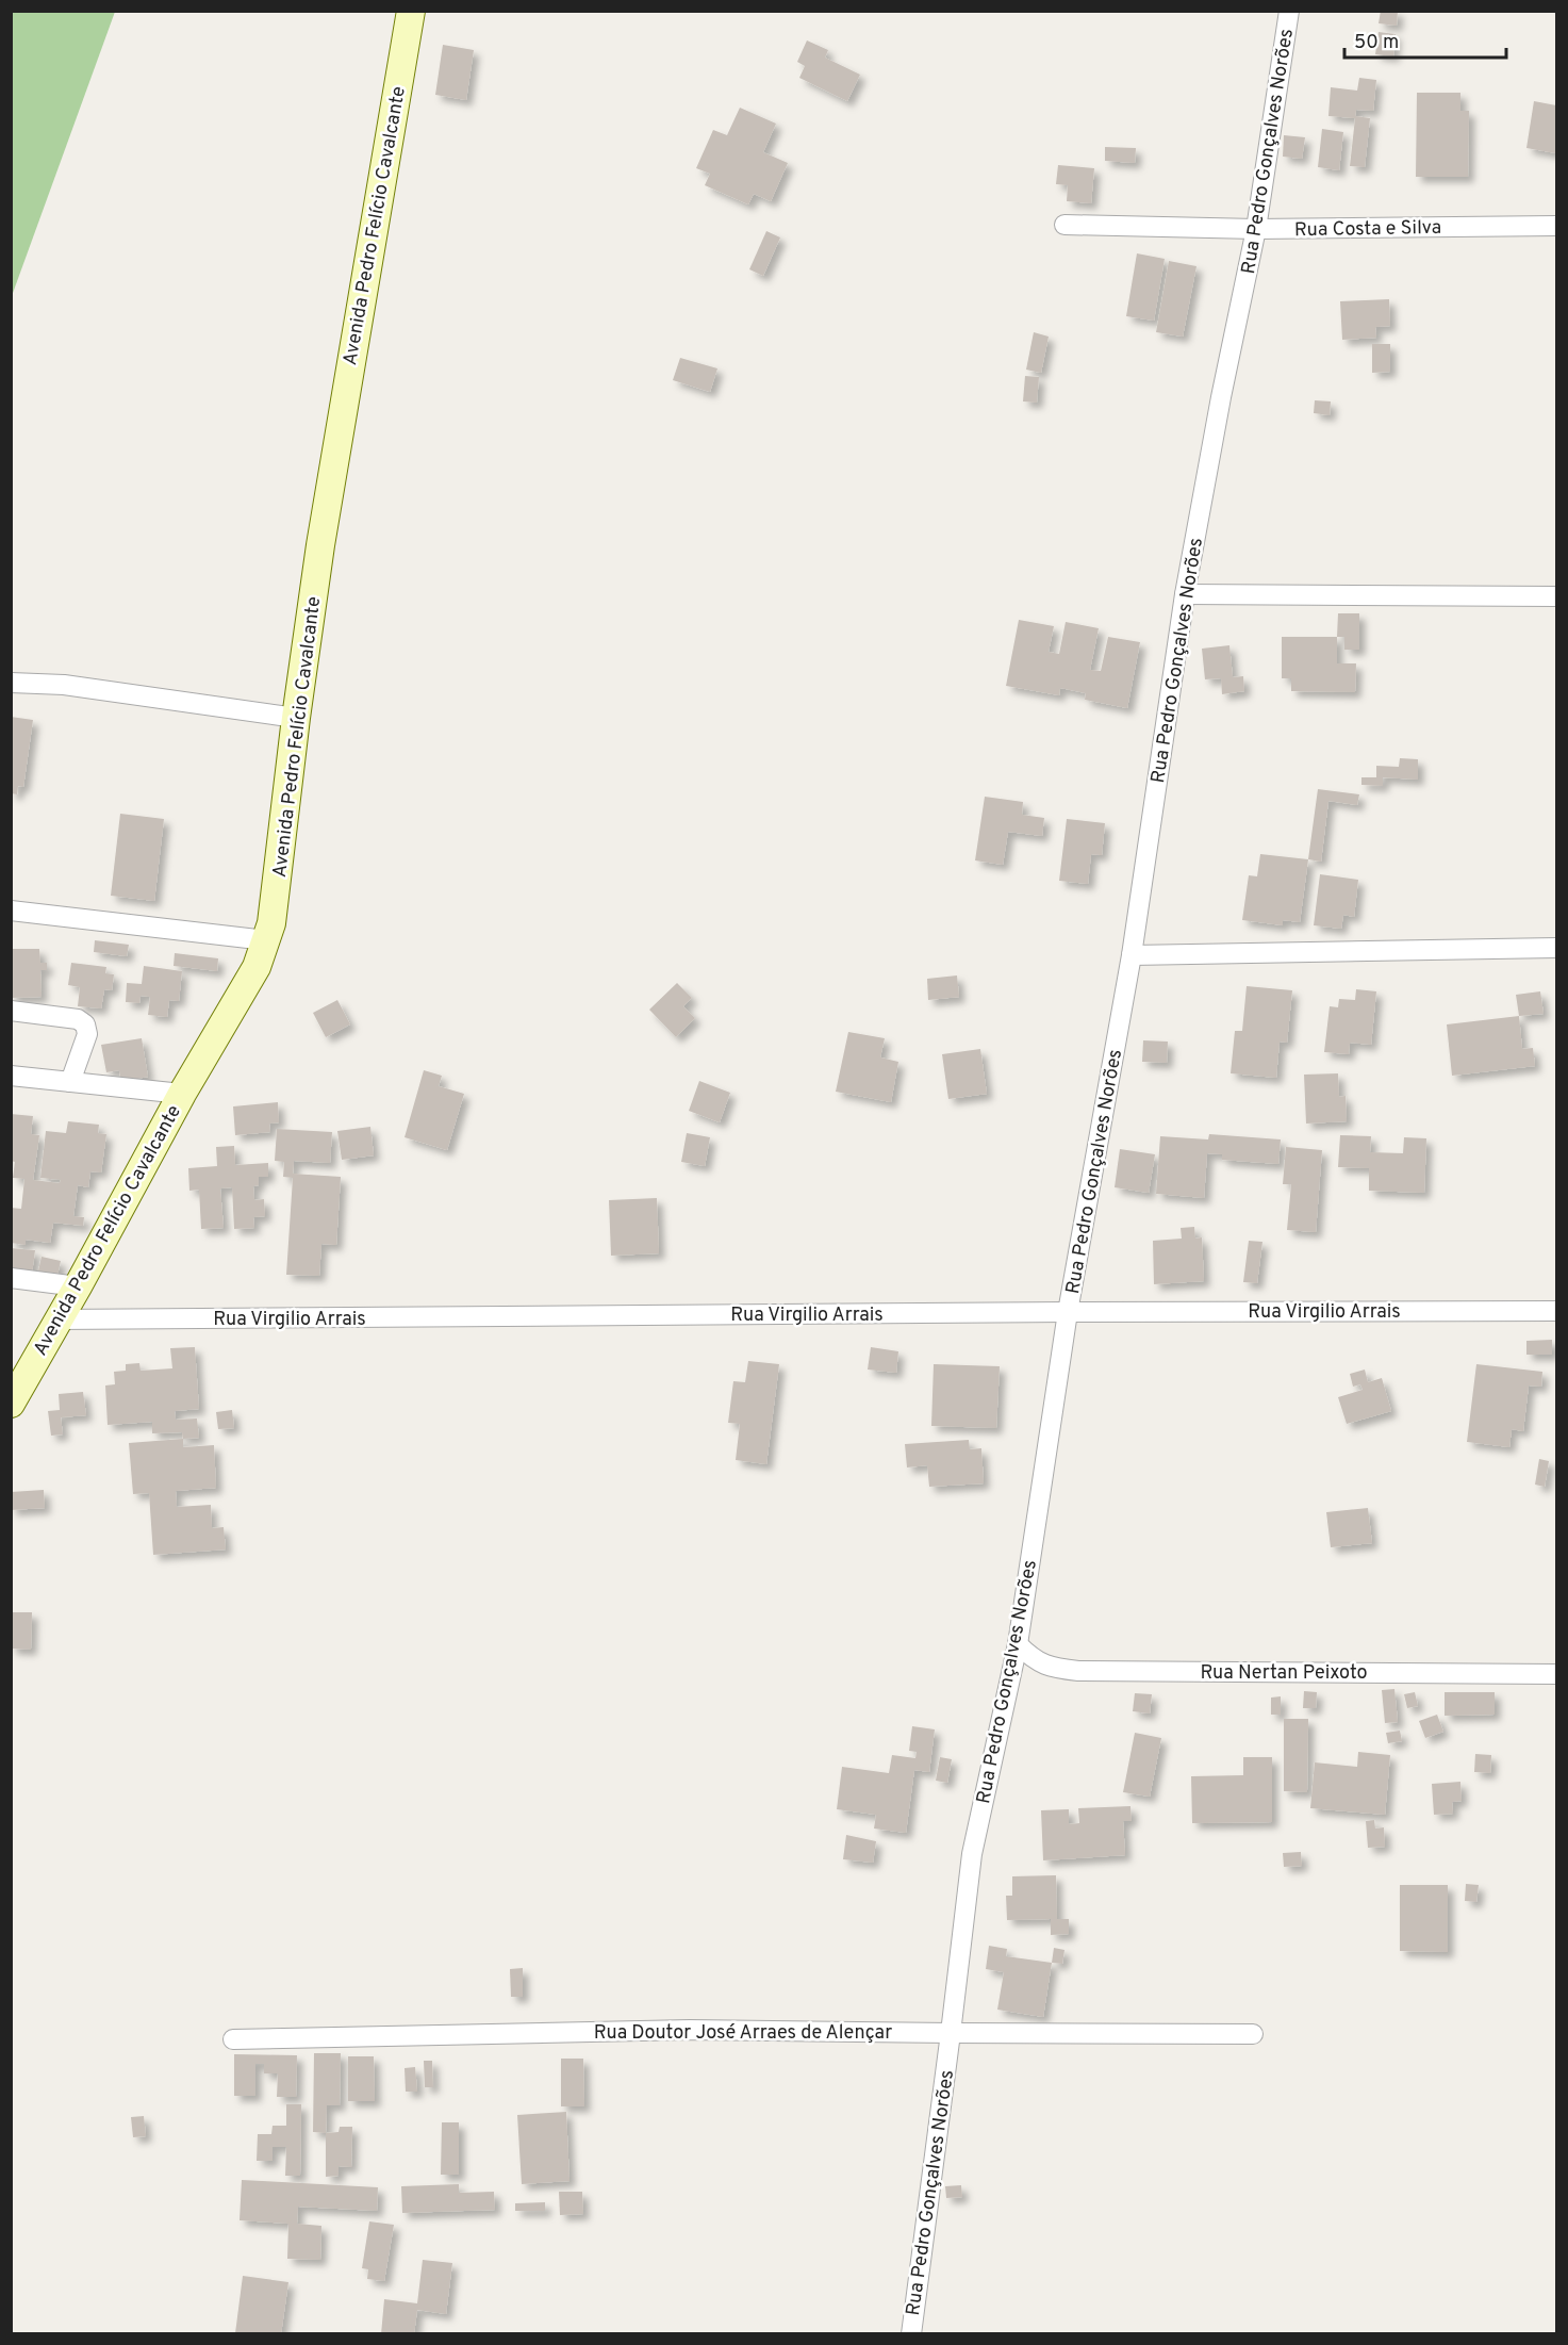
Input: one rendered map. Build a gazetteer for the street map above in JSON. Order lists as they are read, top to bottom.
{
  "streets": {
    "street": [
      "Rua Pedro Gonçalves Norões",
      "Avenida Pedro Felício Cavalcante",
      "Rua Costa e Silva",
      "Rua Virgilio Arrais",
      "Rua Nertan Peixoto",
      "Rua Doutor José Arraes de Alençar"
    ]
  },
  "crossings": [
    ["Rua Pedro Gonçalves Norões", "Rua Costa e Silva"],
    ["Rua Pedro Gonçalves Norões", "Rua Virgilio Arrais"],
    ["Rua Pedro Gonçalves Norões", "Rua Nertan Peixoto"],
    ["Rua Pedro Gonçalves Norões", "Rua Doutor José Arraes de Alençar"],
    ["Avenida Pedro Felício Cavalcante", "Rua Virgilio Arrais"]
  ],
  "scale_bar": "50 m"
}
